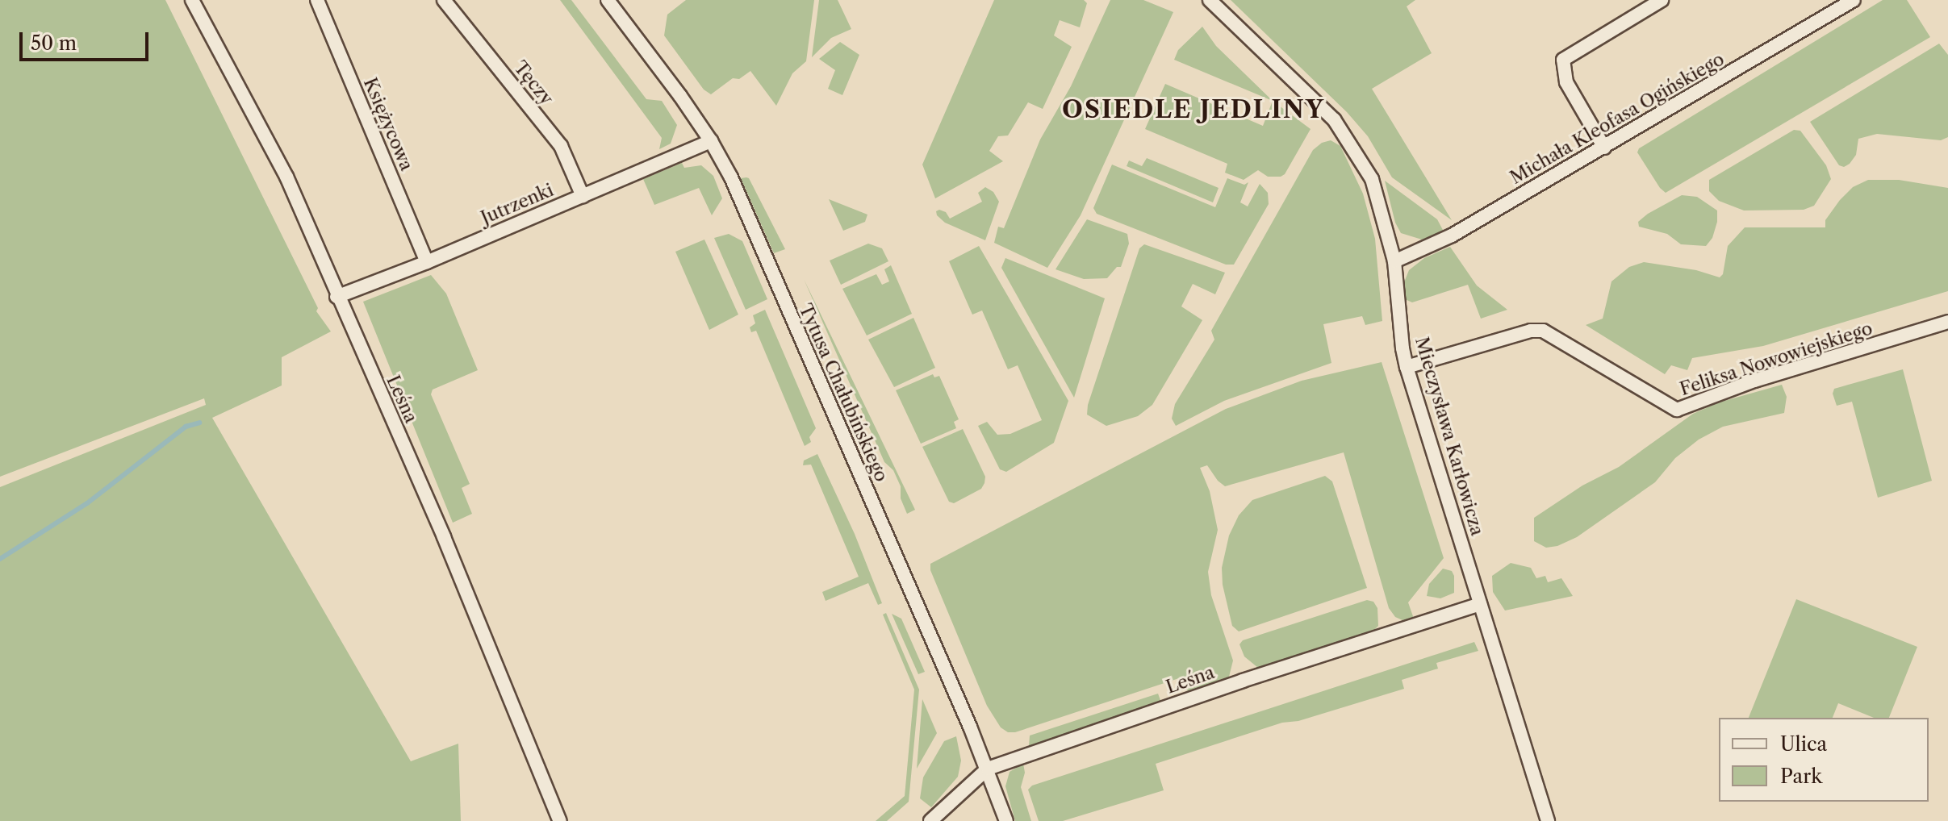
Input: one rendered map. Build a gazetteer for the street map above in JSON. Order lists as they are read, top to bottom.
{
  "streets": {
    "street": [
      "Tęczy",
      "Michała Kleofasa Ogińskiego",
      "Księżycowa",
      "Jutrzenki",
      "Feliksa Nowowiejskiego",
      "Tytusa Chałubińskiego",
      "Leśna",
      "Mieczysława Karłowicza"
    ]
  },
  "crossings": [
    ["Tęczy", "Jutrzenki"],
    ["Michała Kleofasa Ogińskiego", "Mieczysława Karłowicza"],
    ["Księżycowa", "Jutrzenki"],
    ["Jutrzenki", "Tytusa Chałubińskiego"],
    ["Jutrzenki", "Leśna"],
    ["Feliksa Nowowiejskiego", "Mieczysława Karłowicza"],
    ["Tytusa Chałubińskiego", "Leśna"],
    ["Leśna", "Mieczysława Karłowicza"]
  ],
  "districts": ["OSIEDLE JEDLINY"],
  "legend": ["Ulica", "Park"],
  "scale_bar": "50 m"
}
